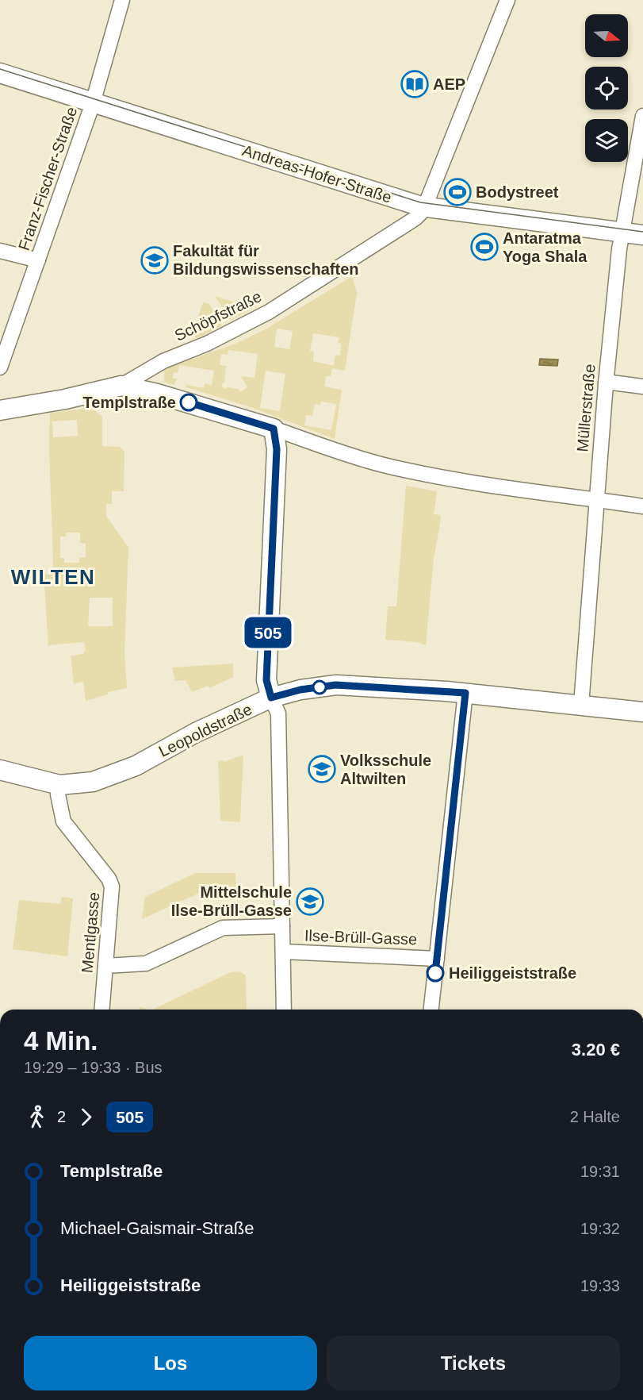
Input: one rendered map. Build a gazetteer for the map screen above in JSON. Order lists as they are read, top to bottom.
{
  "streets": {
    "street": [
      "Andreas-Hofer-Straße",
      "Franz-Fischer-Straße",
      "Schöpfstraße",
      "Müllerstraße",
      "Leopoldstraße",
      "Mentlgasse",
      "Ilse-Brüll-Gasse"
    ]
  },
  "crossings": [
    ["Andreas-Hofer-Straße", "Franz-Fischer-Straße"],
    ["Andreas-Hofer-Straße", "Schöpfstraße"],
    ["Andreas-Hofer-Straße", "Müllerstraße"],
    ["Müllerstraße", "Leopoldstraße"],
    ["Leopoldstraße", "Mentlgasse"]
  ],
  "districts": ["WILTEN"],
  "places": {
    "library": ["AEP"],
    "sports": ["Bodystreet", "Antaratma Yoga Shala"],
    "school or university": ["Fakultät für Bildungswissenschaften", "Volksschule Altwilten", "Mittelschule Ilse-Brüll-Gasse"],
    "other": ["Templstraße", "Heiliggeiststraße"]
  },
  "lines": ["bus line 505"],
  "north": "right",
  "page": {
    "on_map": "505",
    "heading": ["4 Min.", "19:29 – 19:33 · Bus", "3.20 €"],
    "legs": ["2", "505", "2 Halte"],
    "list": [
      {
        "name": "Templstraße",
        "value": "19:31"
      },
      {
        "name": "Michael-Gaismair-Straße",
        "value": "19:32"
      },
      {
        "name": "Heiliggeiststraße",
        "value": "19:33"
      }
    ],
    "buttons": ["Los", "Tickets"]
  }
}
